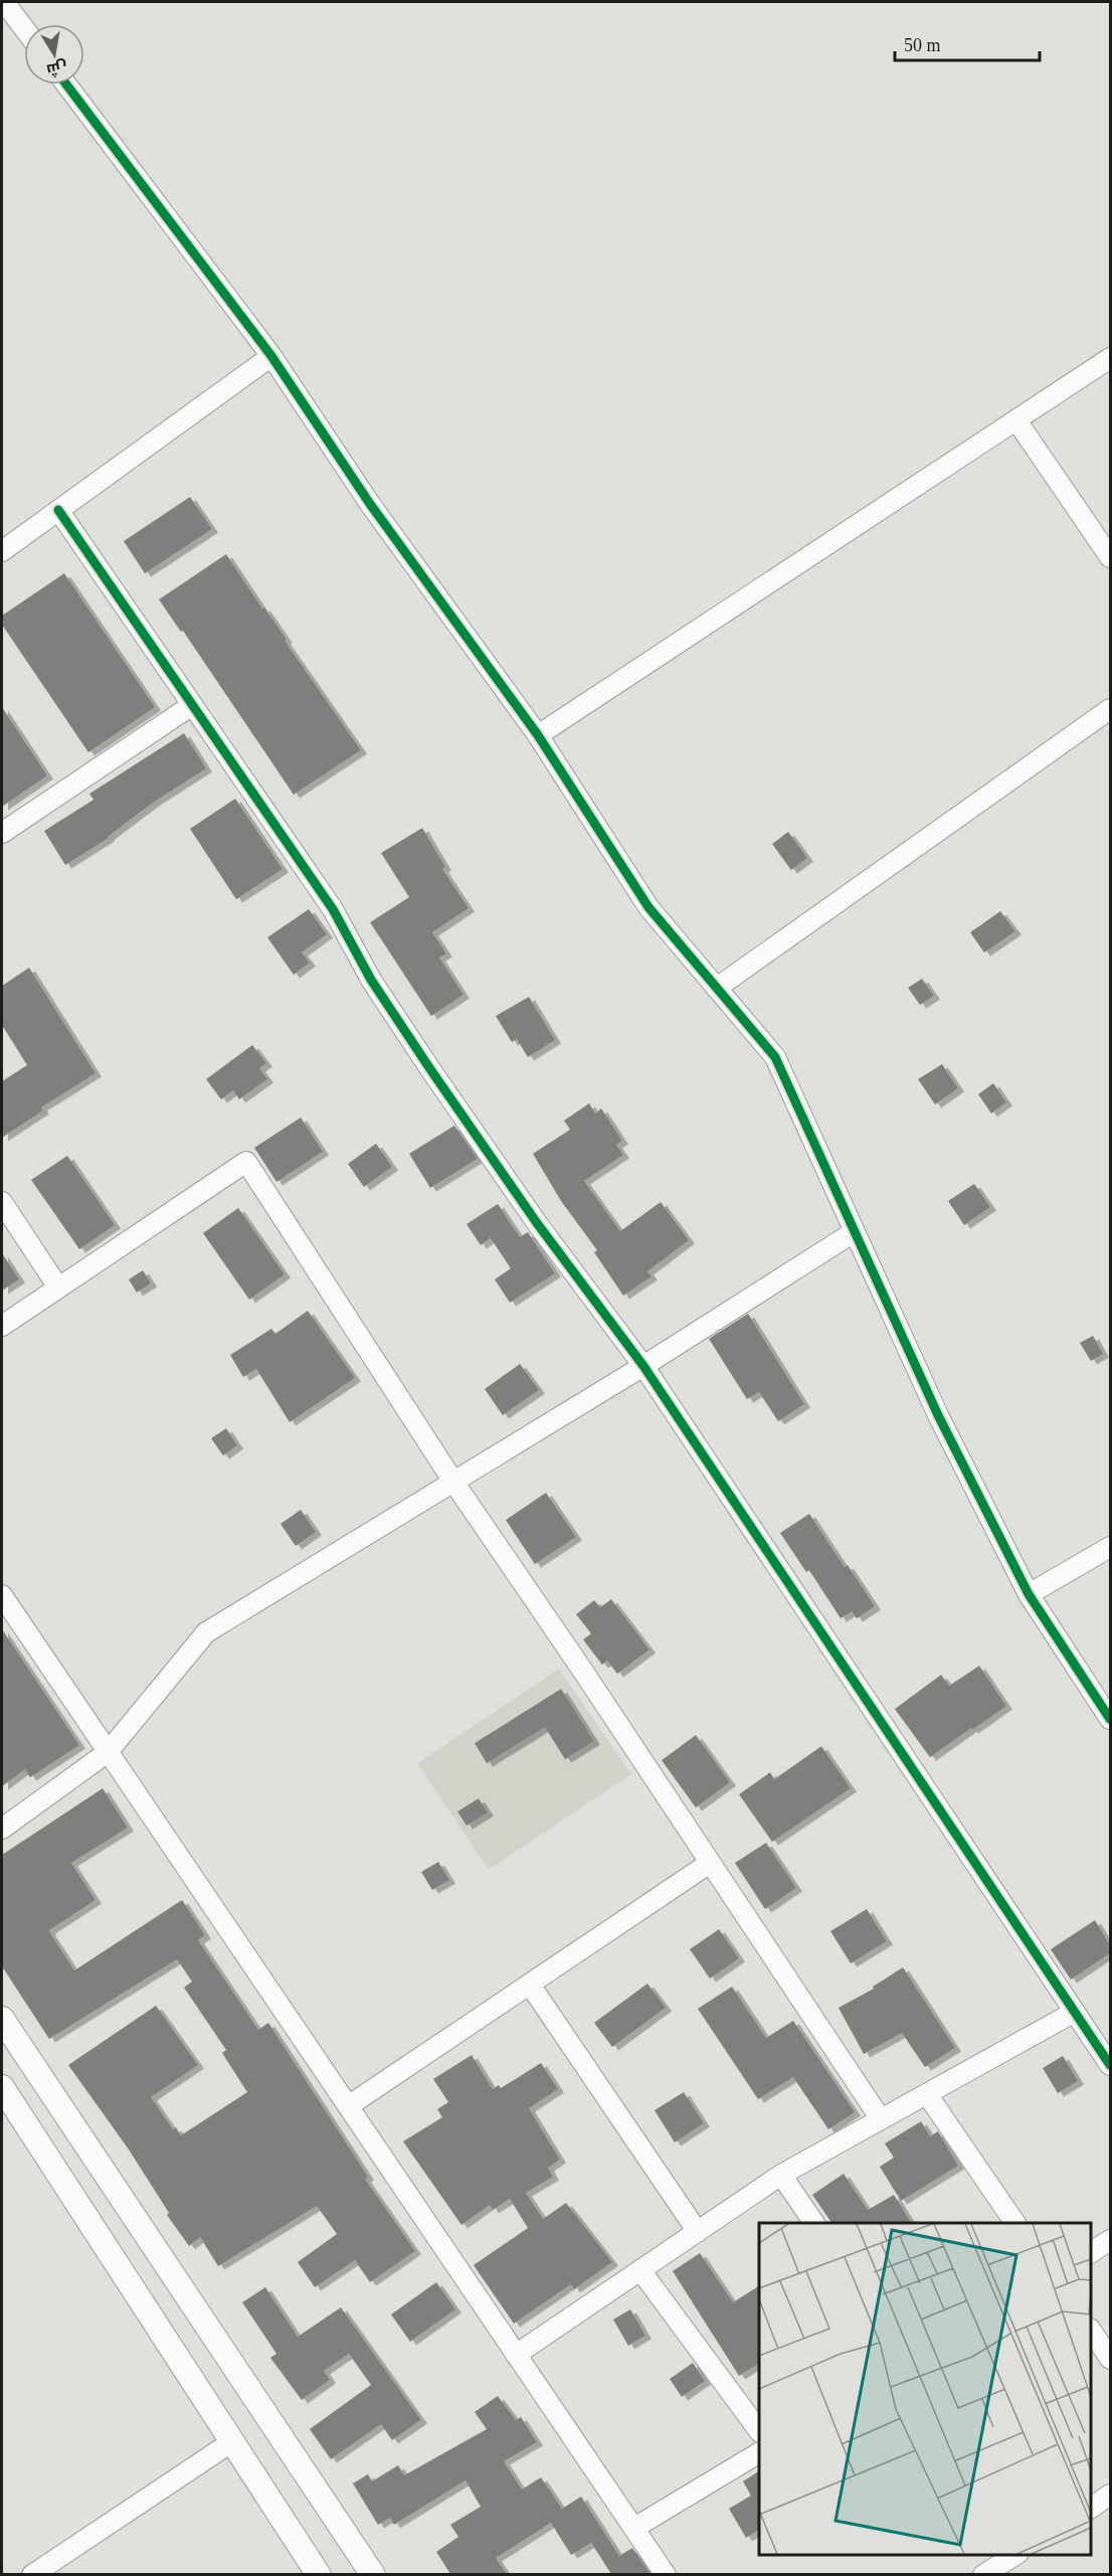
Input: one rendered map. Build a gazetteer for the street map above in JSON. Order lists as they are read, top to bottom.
{
  "scale_bar": "50 m",
  "north": "bottom"
}
